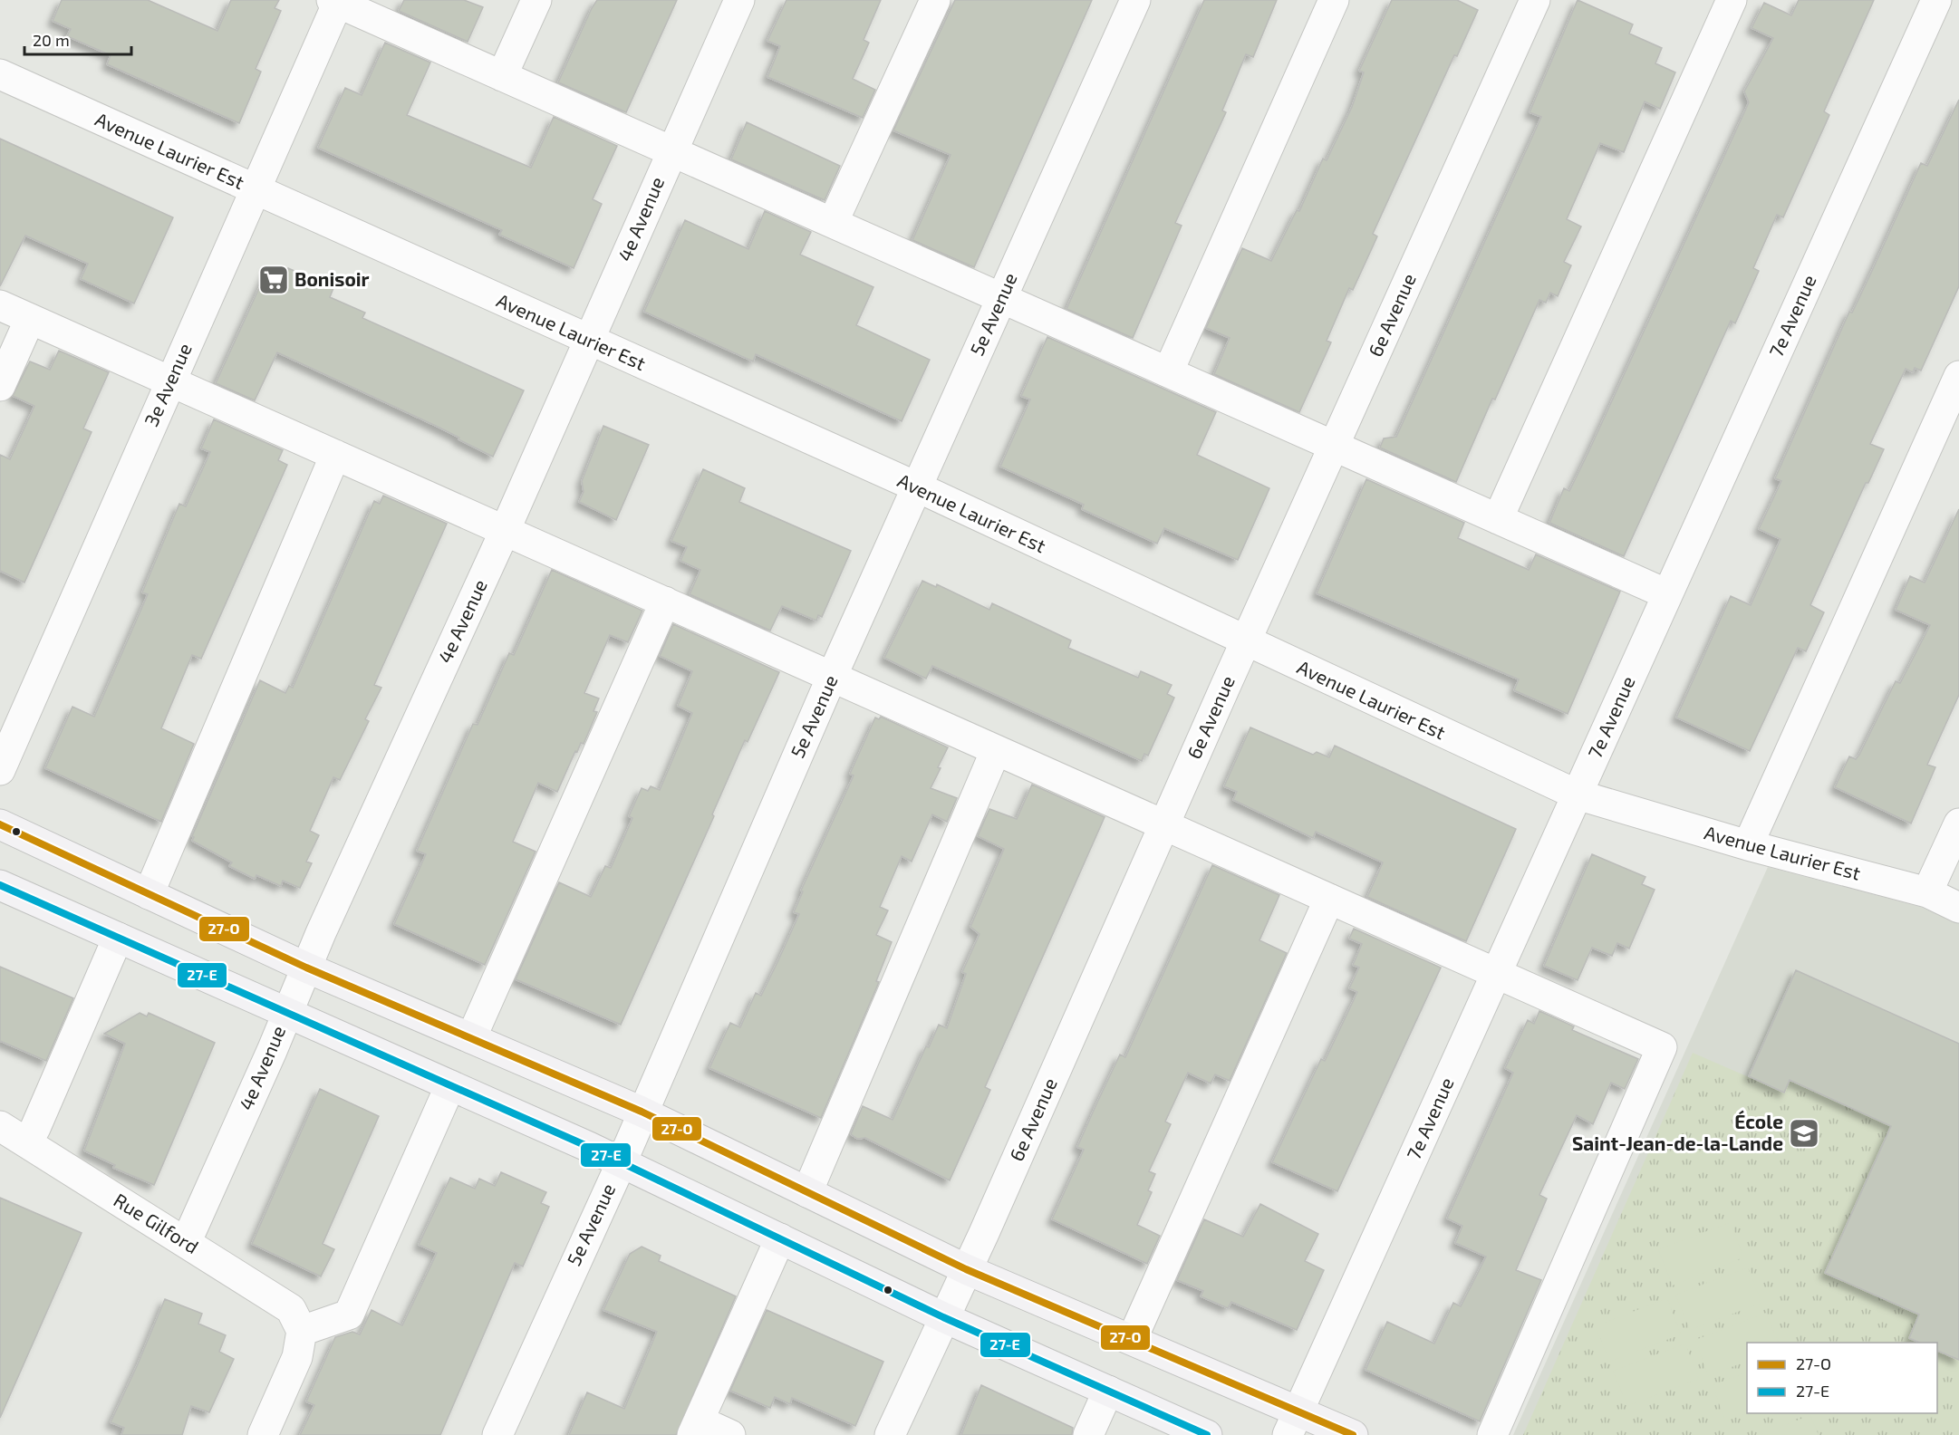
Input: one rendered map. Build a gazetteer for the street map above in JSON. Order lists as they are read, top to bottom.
{
  "streets": {
    "street": [
      "Avenue Laurier Est",
      "4e Avenue",
      "5e Avenue",
      "6e Avenue",
      "7e Avenue",
      "3e Avenue",
      "Rue Gilford"
    ]
  },
  "crossings": [
    ["Avenue Laurier Est", "4e Avenue"],
    ["Avenue Laurier Est", "5e Avenue"],
    ["Avenue Laurier Est", "6e Avenue"],
    ["Avenue Laurier Est", "7e Avenue"],
    ["Avenue Laurier Est", "3e Avenue"],
    ["4e Avenue", "Rue Gilford"]
  ],
  "places": {
    "supermarket": ["Bonisoir"],
    "school or university": ["École Saint-Jean-de-la-Lande"]
  },
  "lines": ["transit line 27-O", "transit line 27-E"],
  "legend": ["27-O", "27-E"],
  "scale_bar": "20 m"
}
